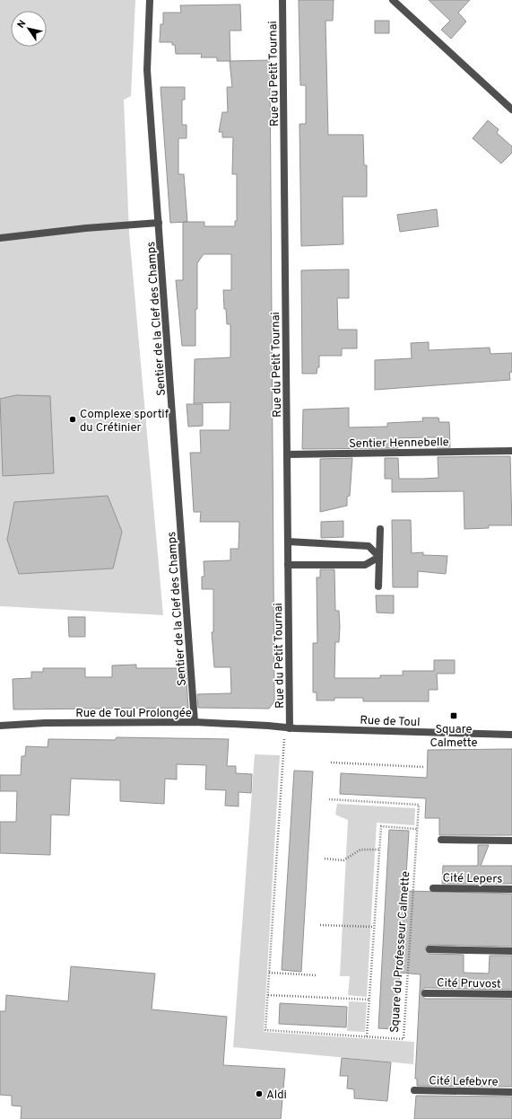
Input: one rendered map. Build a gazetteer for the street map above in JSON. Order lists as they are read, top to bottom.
{
  "streets": {
    "street": [
      "Rue du Petit Tournai",
      "Sentier de la Clef des Champs",
      "Sentier Hennebelle",
      "Rue de Toul Prolongée",
      "Rue de Toul",
      "Cité Lepers",
      "Cité Pruvost",
      "Cité Lefebvre"
    ],
    "path": ["Square du Professeur Calmette"]
  },
  "crossings": [
    ["Rue du Petit Tournai", "Sentier Hennebelle"],
    ["Rue du Petit Tournai", "Rue de Toul"],
    ["Rue du Petit Tournai", "Square du Professeur Calmette"],
    ["Sentier de la Clef des Champs", "Rue de Toul Prolongée"],
    ["Rue de Toul Prolongée", "Rue de Toul"],
    ["Rue de Toul", "Square du Professeur Calmette"]
  ],
  "places": {
    "other": ["Complexe sportif du Crétinier", "Aldi"],
    "transit": ["Square Calmette"]
  },
  "north": "top left"
}
